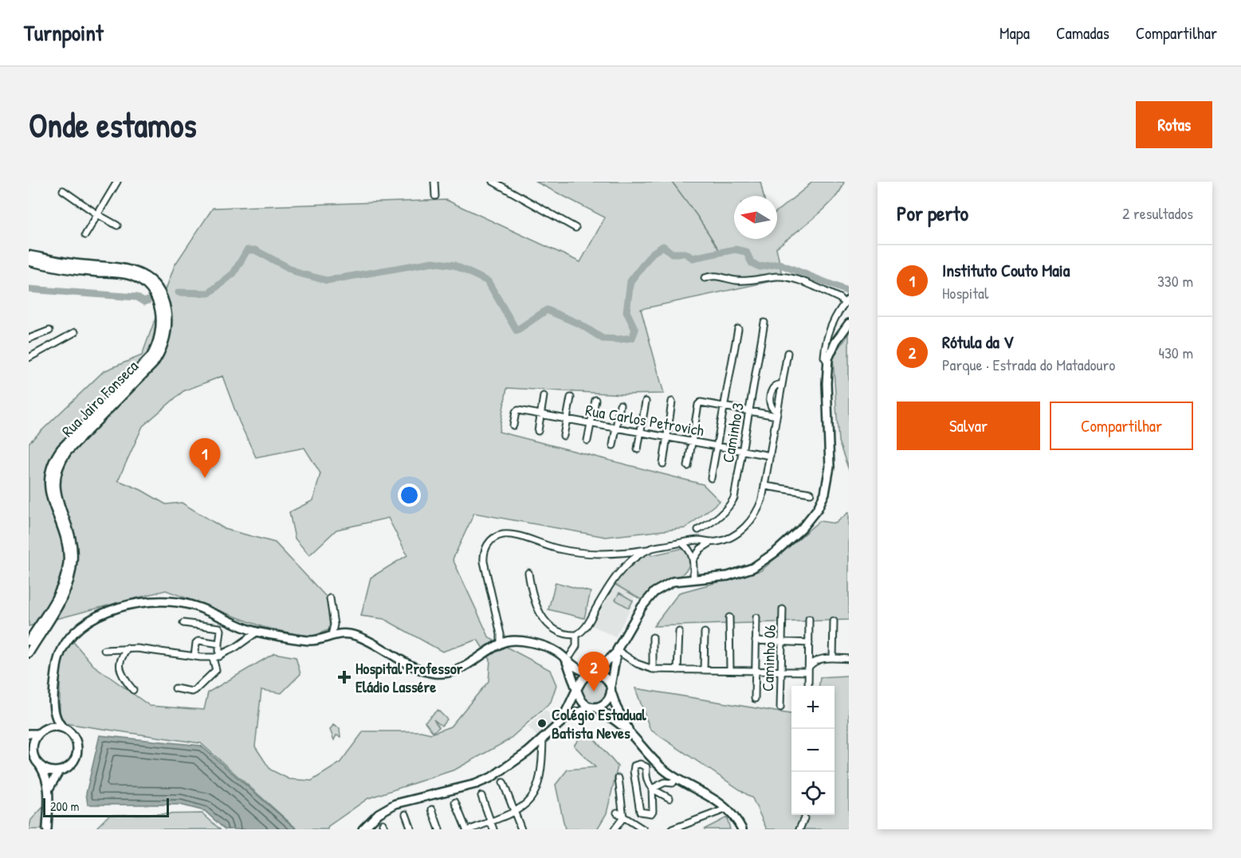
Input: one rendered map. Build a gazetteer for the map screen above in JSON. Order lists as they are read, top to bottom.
{
  "streets": {
    "main road": ["Rua Jairo Fonseca"],
    "street": ["Rua Carlos Petrovich", "Caminho 3", "Caminho 06"]
  },
  "crossings": [
    ["Rua Carlos Petrovich", "Caminho 3"]
  ],
  "places": {
    "health": ["Hospital Professor Eládio Lassére"],
    "other": ["Colégio Estadual Batista Neves"]
  },
  "scale_bar": "200 m",
  "north": "left",
  "page": {
    "header": "Turnpoint",
    "nav": ["Mapa", "Camadas", "Compartilhar"],
    "buttons": [
      "Rotas",
      ["Salvar", "Compartilhar"]
    ],
    "title": "Onde estamos",
    "heading": ["Por perto", "2 resultados"],
    "list": [
      {
        "mark": "1",
        "name": "Instituto Couto Maia",
        "note": "Hospital",
        "value": "330 m"
      },
      {
        "mark": "2",
        "name": "Rótula da V",
        "note": "Parque · Estrada do Matadouro",
        "value": "430 m"
      }
    ],
    "pins": ["1", "2"],
    "map_buttons": ["+", "−"],
    "scale": "200 m"
  }
}
